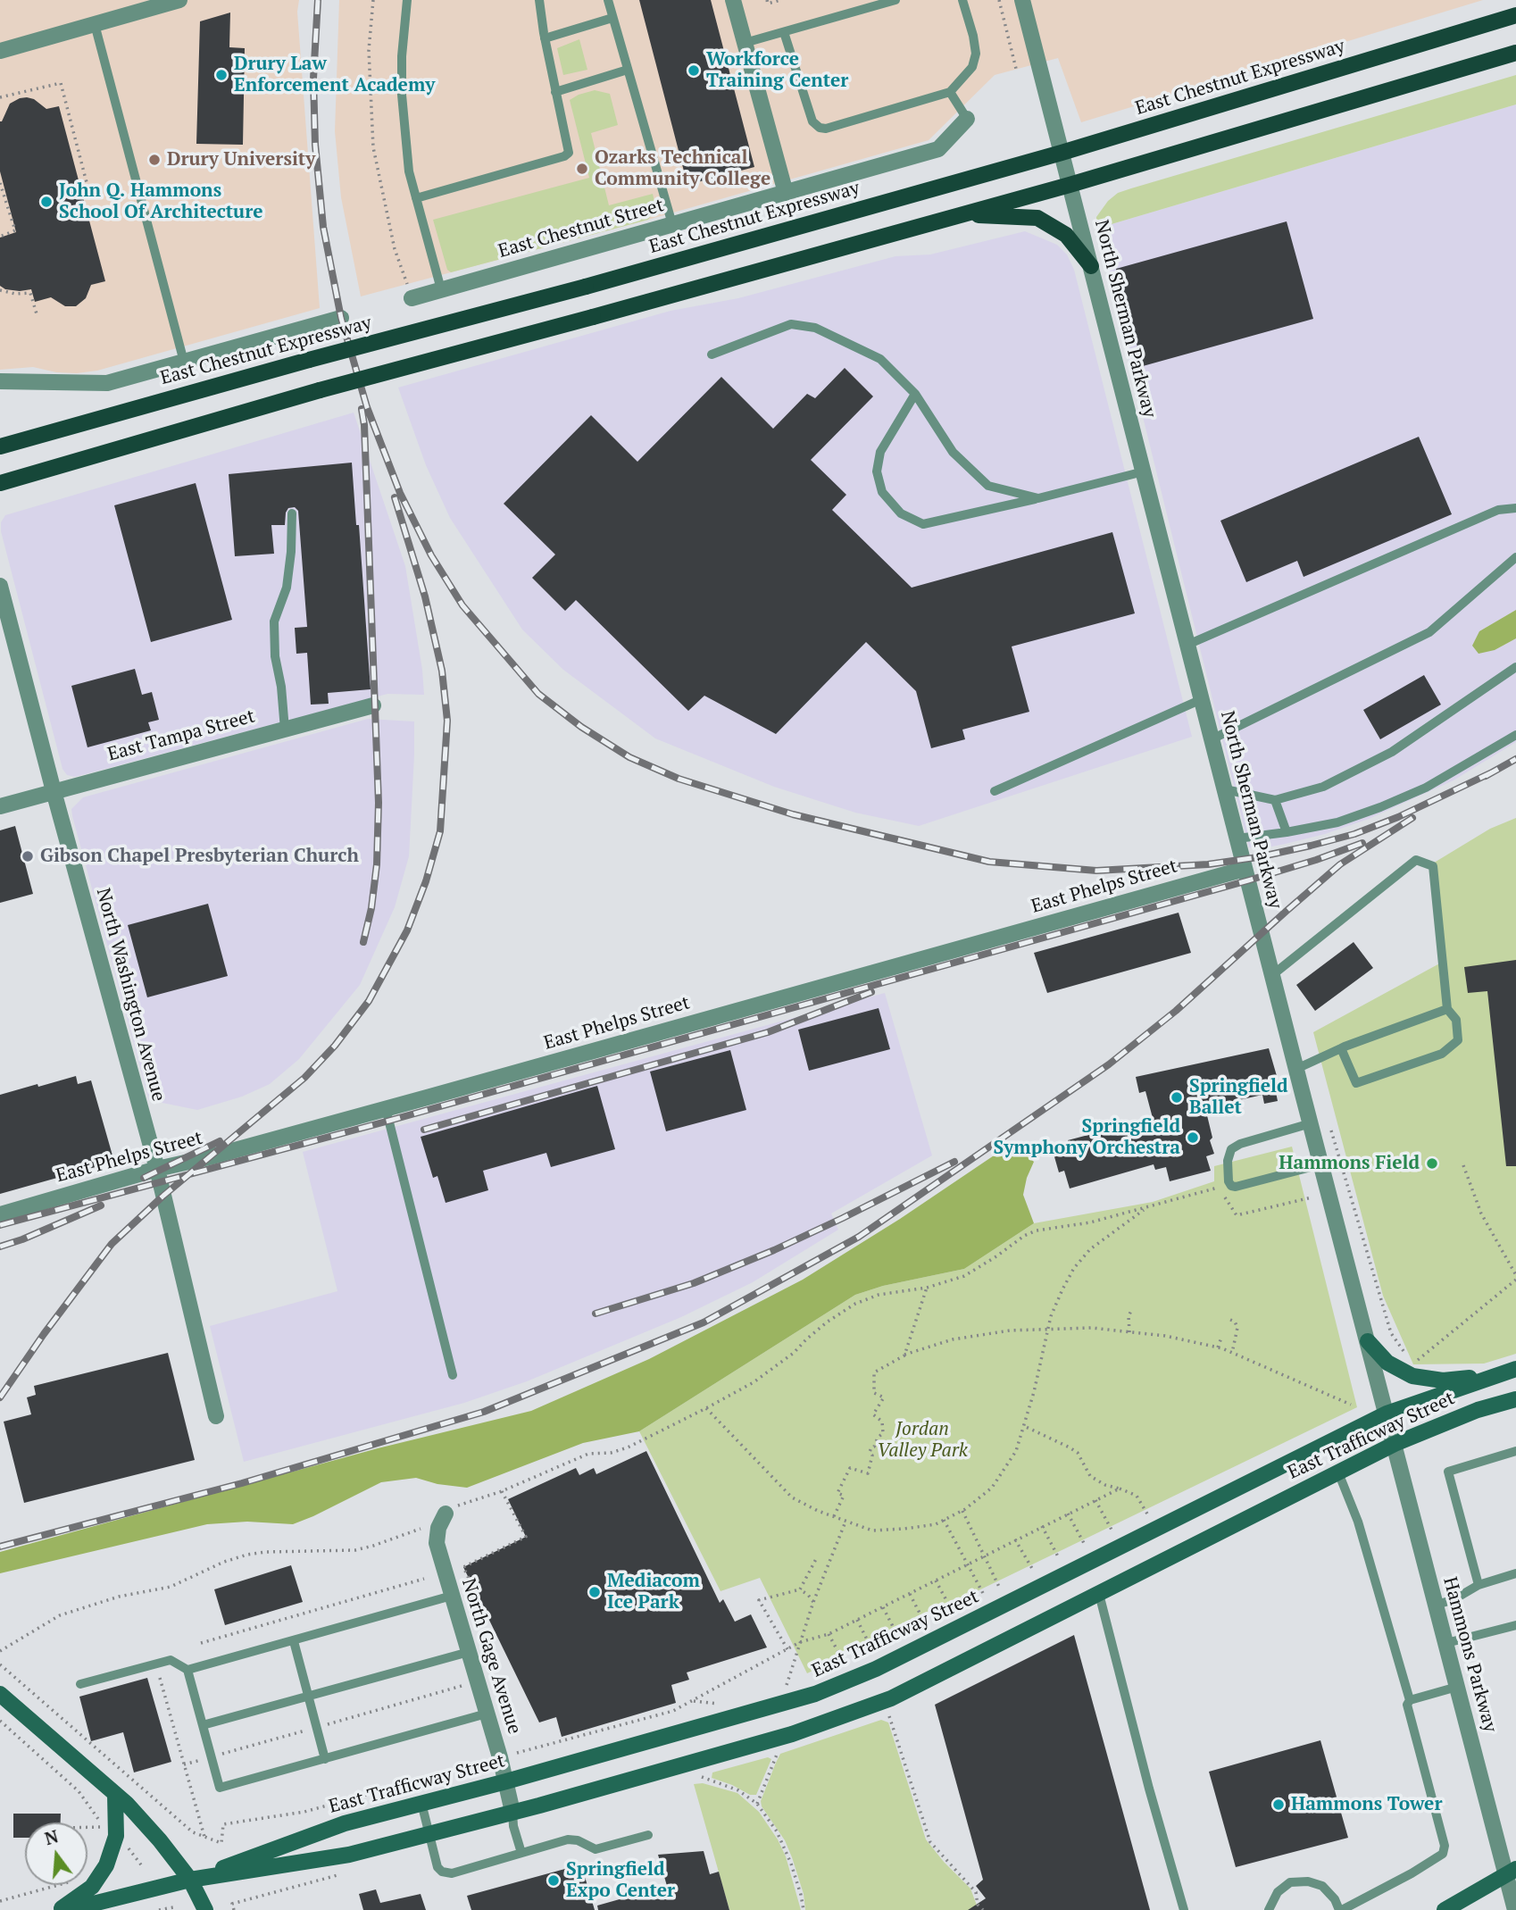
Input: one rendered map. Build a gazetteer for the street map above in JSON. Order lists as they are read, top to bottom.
{
  "streets": {
    "main road": ["East Chestnut Expressway", "East Trafficway Street"],
    "street": [
      "East Chestnut Street",
      "North Sherman Parkway",
      "East Tampa Street",
      "East Phelps Street",
      "North Washington Avenue",
      "Hammons Parkway",
      "North Gage Avenue"
    ]
  },
  "crossings": [
    ["East Chestnut Expressway", "North Sherman Parkway"],
    ["North Sherman Parkway", "East Phelps Street"],
    ["North Sherman Parkway", "East Trafficway Street"],
    ["North Sherman Parkway", "Hammons Parkway"],
    ["East Tampa Street", "North Washington Avenue"],
    ["East Phelps Street", "North Washington Avenue"],
    ["East Trafficway Street", "Hammons Parkway"],
    ["East Trafficway Street", "North Gage Avenue"]
  ],
  "parks": ["Jordan Valley Park"],
  "places": [
    "Workforce Training Center",
    "Drury Law Enforcement Academy",
    "Drury University",
    "Ozarks Technical Community College",
    "John Q. Hammons School Of Architecture",
    "Gibson Chapel Presbyterian Church",
    "Springfield Ballet",
    "Springfield Symphony Orchestra",
    "Hammons Field",
    "Mediacom Ice Park",
    "Hammons Tower",
    "Springfield Expo Center"
  ],
  "north": "top"
}
